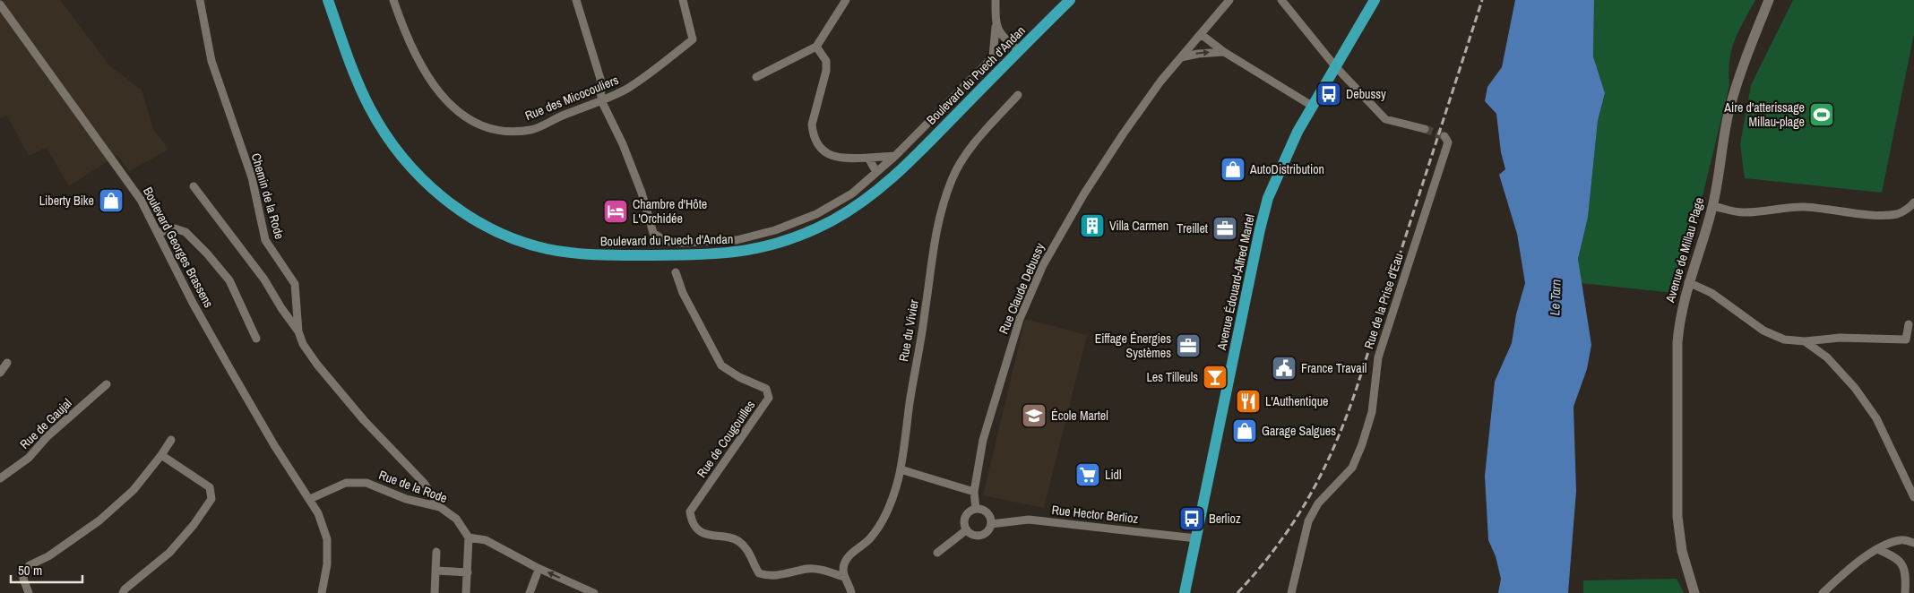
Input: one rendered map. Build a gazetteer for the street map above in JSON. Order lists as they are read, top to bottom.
{
  "streets": {
    "main road": ["Boulevard du Puech d'Andan", "Avenue Édouard-Alfred Martel"],
    "street": [
      "Rue des Micocouliers",
      "Chemin de la Rode",
      "Boulevard Georges Brassens",
      "Avenue de Millau Plage",
      "Rue Claude Debussy",
      "Rue de la Prise d'Eau",
      "Rue du Vivier",
      "Rue de Gaujal",
      "Rue de Cougouilles",
      "Rue de la Rode",
      "Rue Hector Berlioz"
    ]
  },
  "crossings": [
    ["Chemin de la Rode", "Rue de la Rode"],
    ["Boulevard Georges Brassens", "Rue de la Rode"],
    ["Avenue Édouard-Alfred Martel", "Rue Hector Berlioz"],
    ["Rue Claude Debussy", "Rue Hector Berlioz"],
    ["Rue du Vivier", "Rue de Cougouilles"]
  ],
  "water": ["Le Tarn"],
  "places": {
    "bus stop": ["Debussy", "Berlioz"],
    "sports": ["Aire d'atterissage Millau-plage"],
    "shop": ["AutoDistribution", "Liberty Bike", "Garage Salgues"],
    "hotel": ["Chambre d'Hôte L'Orchidée"],
    "building": ["Villa Carmen"],
    "office": ["Treillet", "Eiffage Énergies Systèmes"],
    "public building": ["France Travail"],
    "bar": ["Les Tilleuls"],
    "restaurant": ["L'Authentique"],
    "school or university": ["École Martel"],
    "supermarket": ["Lidl"]
  },
  "scale_bar": "50 m"
}
